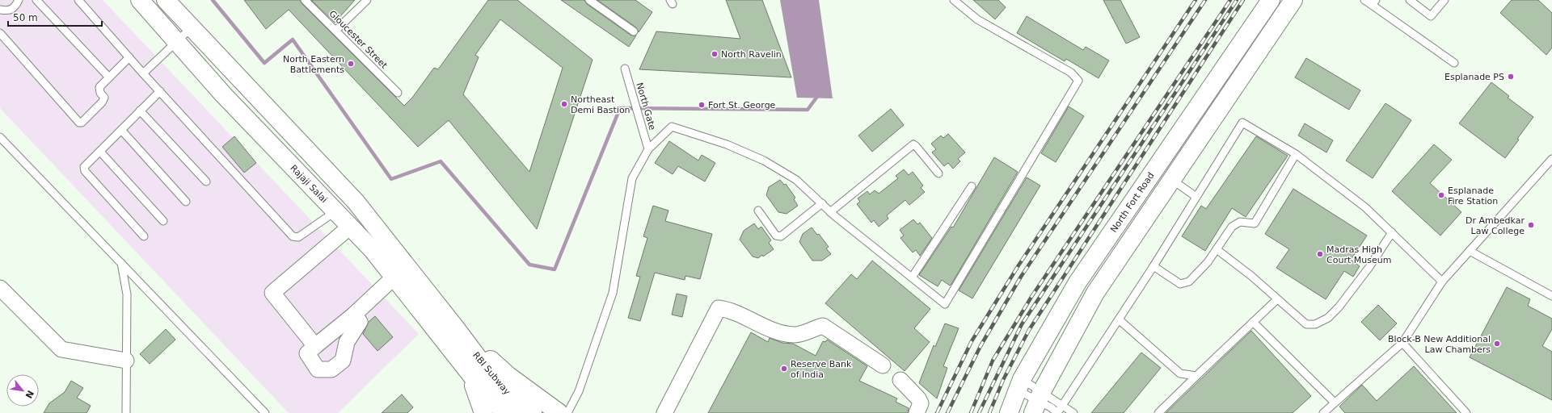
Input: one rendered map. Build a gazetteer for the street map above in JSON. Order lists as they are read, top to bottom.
{
  "streets": {
    "main road": ["Rajaji Salai", "North Fort Road", "RBI Subway"],
    "lane": ["Gloucester Street", "North Gate"]
  },
  "crossings": [
    ["Rajaji Salai", "RBI Subway"]
  ],
  "places": [
    "North Ravelin",
    "North Eastern Battlements",
    "Esplanade PS",
    "Northeast Demi Bastion",
    "Fort St. George",
    "Esplanade Fire Station",
    "Dr Ambedkar Law College",
    "Madras High Court Museum",
    "Block-B New Additional Law Chambers",
    "Reserve Bank of India"
  ],
  "scale_bar": "50 m",
  "north": "bottom right"
}
